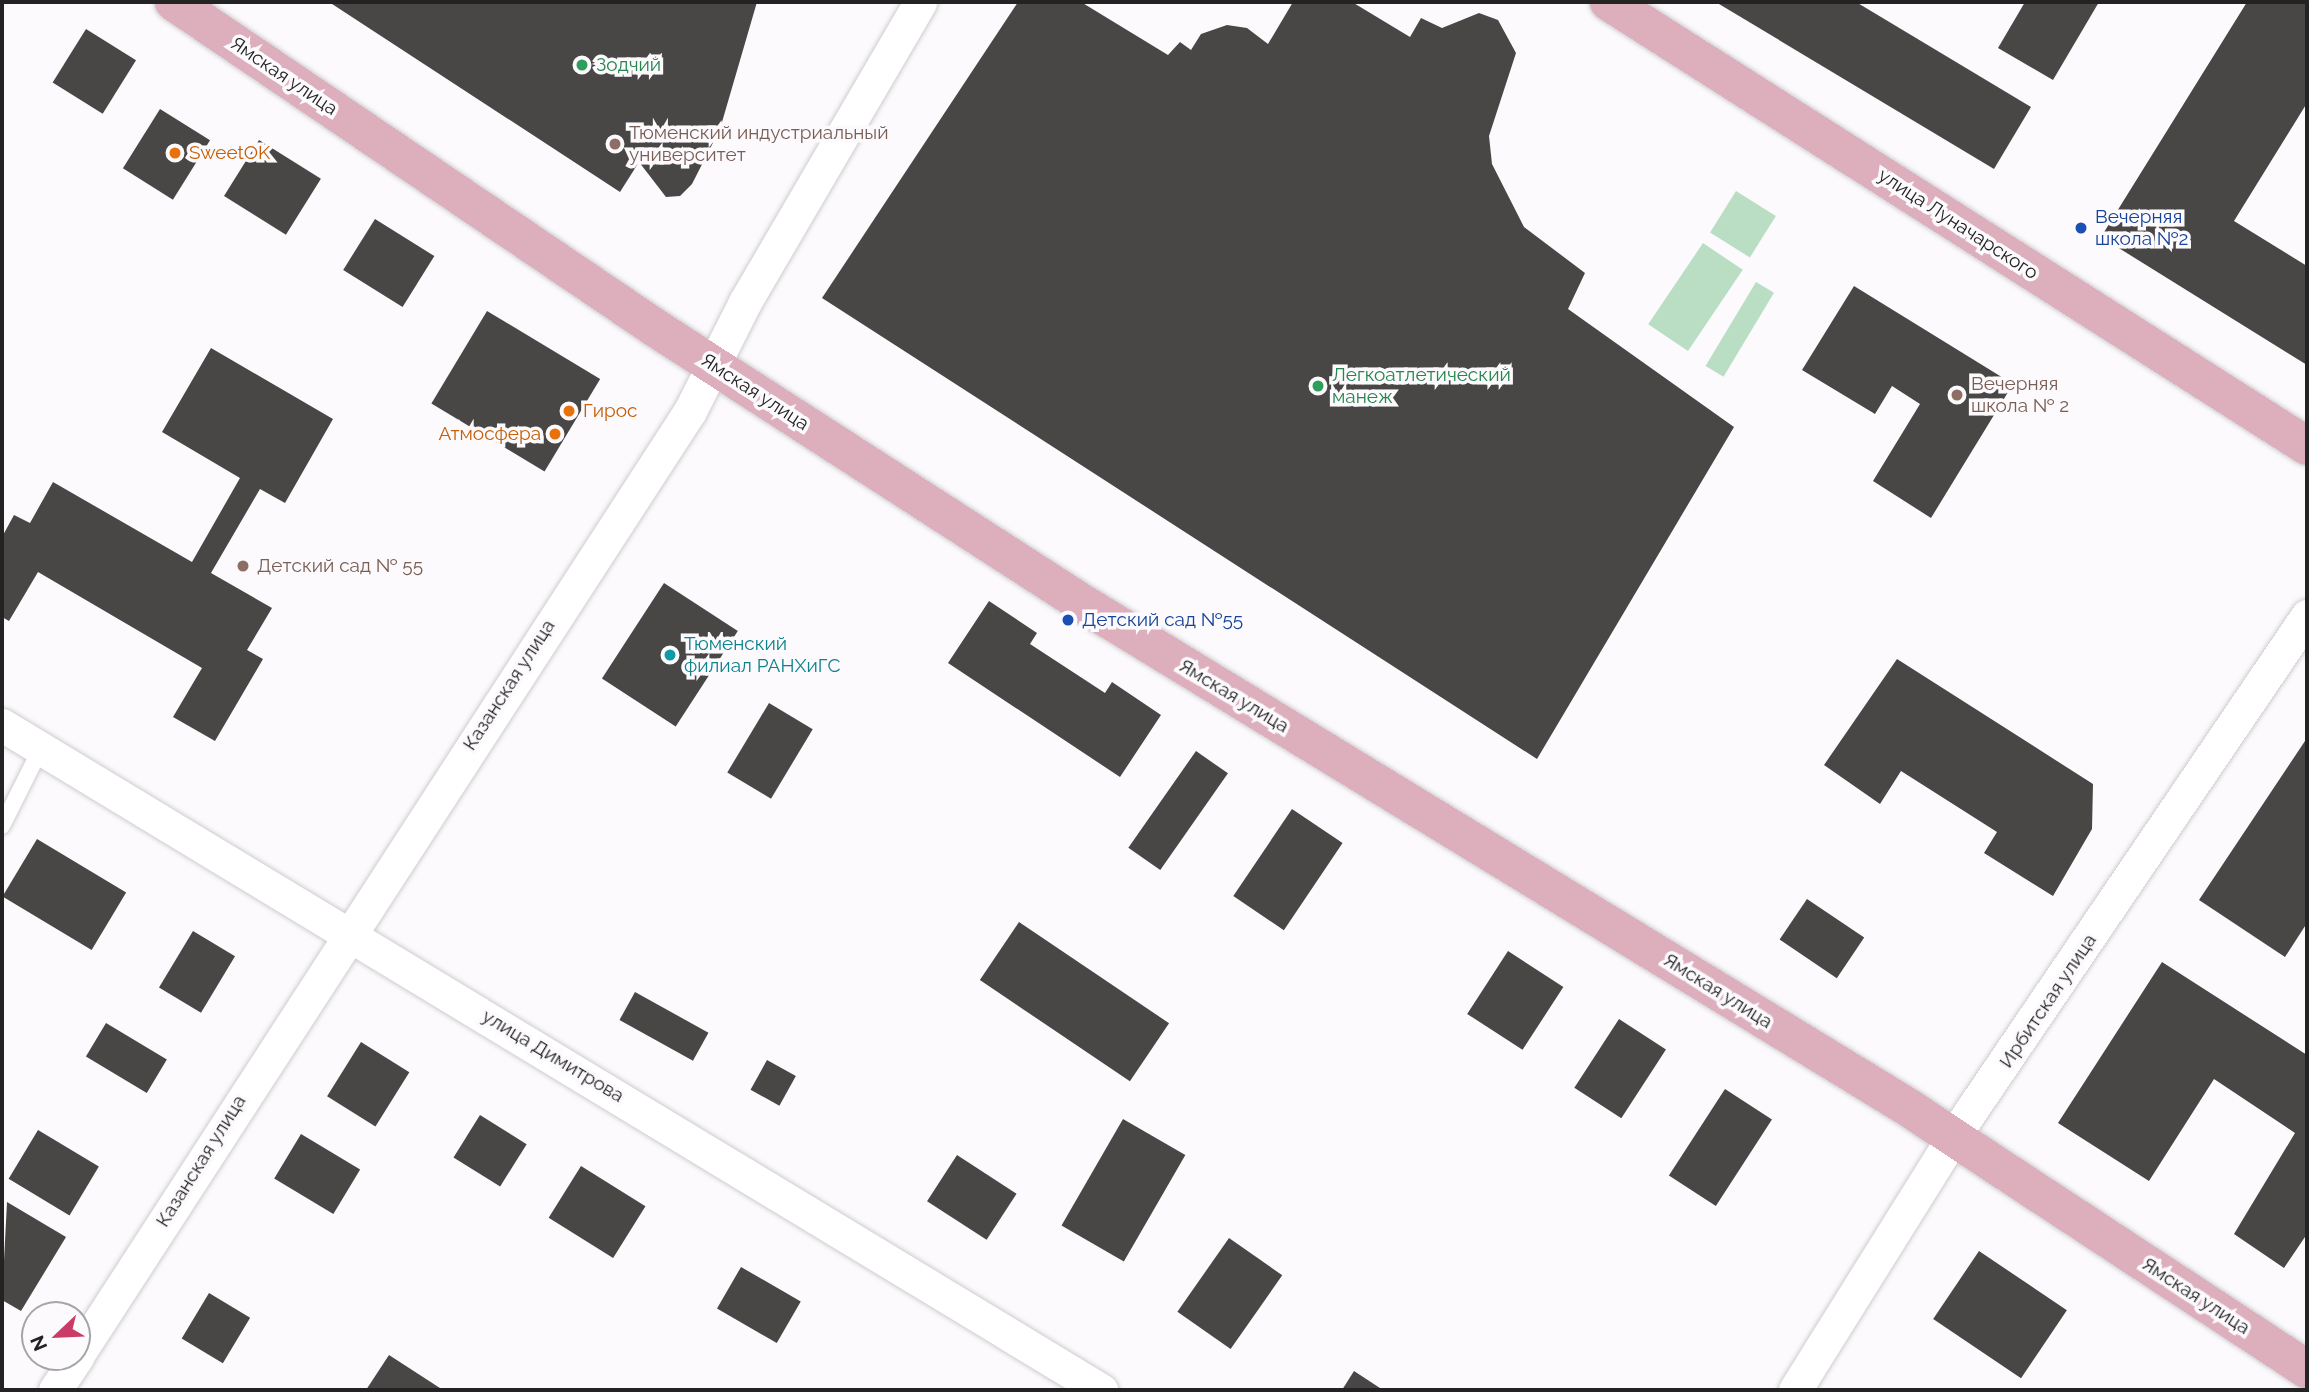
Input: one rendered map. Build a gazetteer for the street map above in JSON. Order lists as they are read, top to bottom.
{
  "streets": {
    "main road": ["Ямская улица", "улица Луначарского"],
    "street": ["Казанская улица", "Ирбитская улица", "улица Димитрова"]
  },
  "crossings": [
    ["Ямская улица", "Казанская улица"],
    ["Ямская улица", "Ирбитская улица"],
    ["Казанская улица", "улица Димитрова"]
  ],
  "places": [
    "Зодчий",
    "Тюменский индустриальный университет",
    "SweetOK",
    "Вечерняя школа №2",
    "Легкоатлетический манеж",
    "Вечерняя школа № 2",
    "Гирос",
    "Атмосфера",
    "Детский сад № 55",
    "Детский сад №55",
    "Тюменский филиал РАНХиГС"
  ],
  "north": "bottom left"
}
